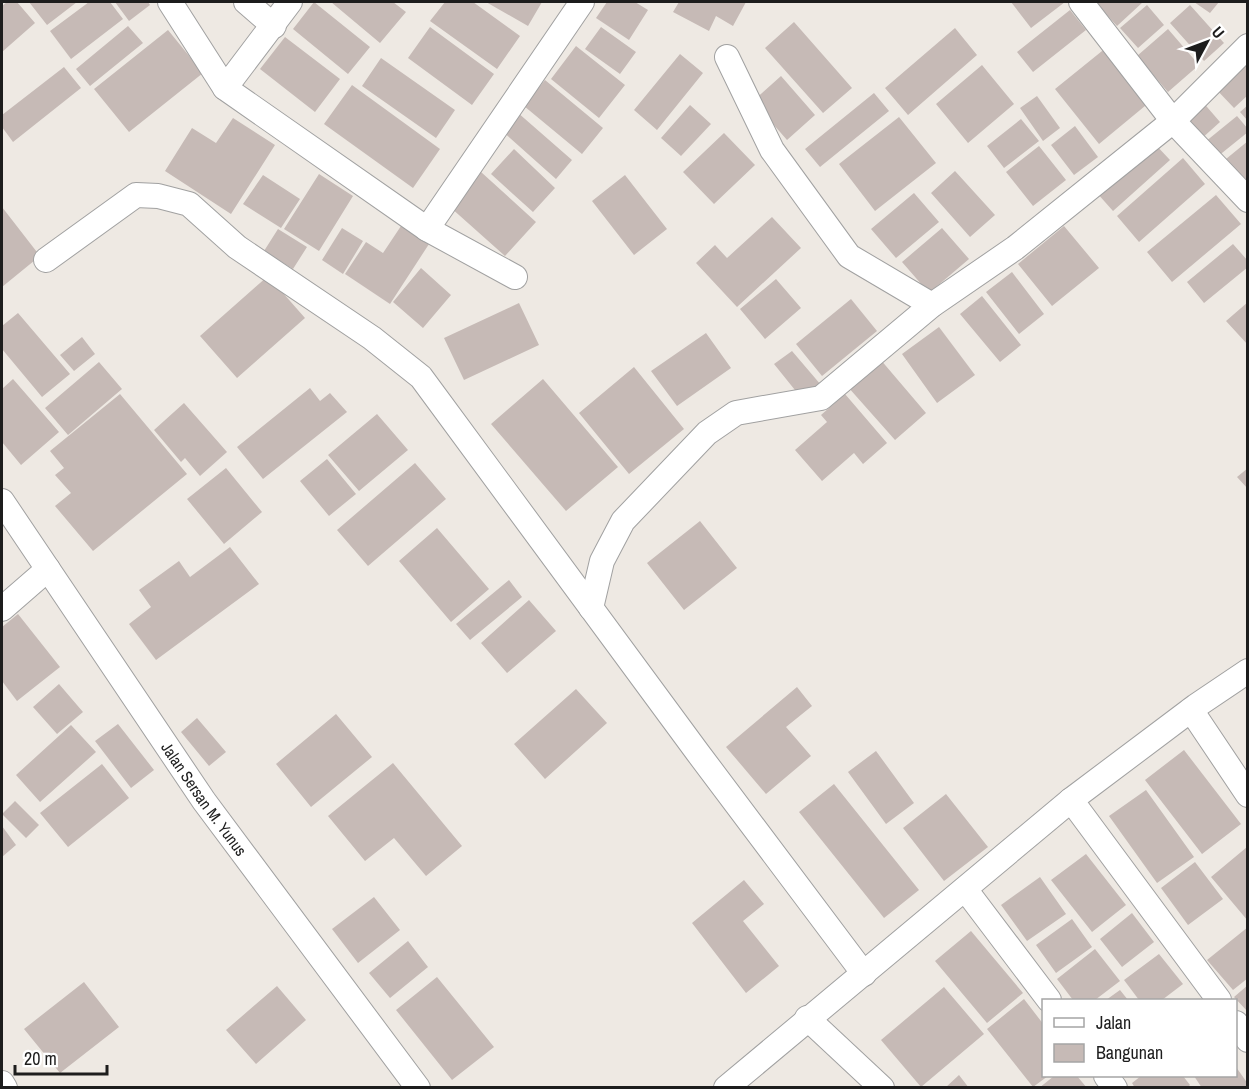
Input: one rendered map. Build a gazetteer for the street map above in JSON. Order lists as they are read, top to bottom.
{
  "streets": {
    "street": ["Jalan Sersan M. Yunus"]
  },
  "legend": ["Jalan", "Bangunan"],
  "scale_bar": "20 m",
  "north": "top right"
}
